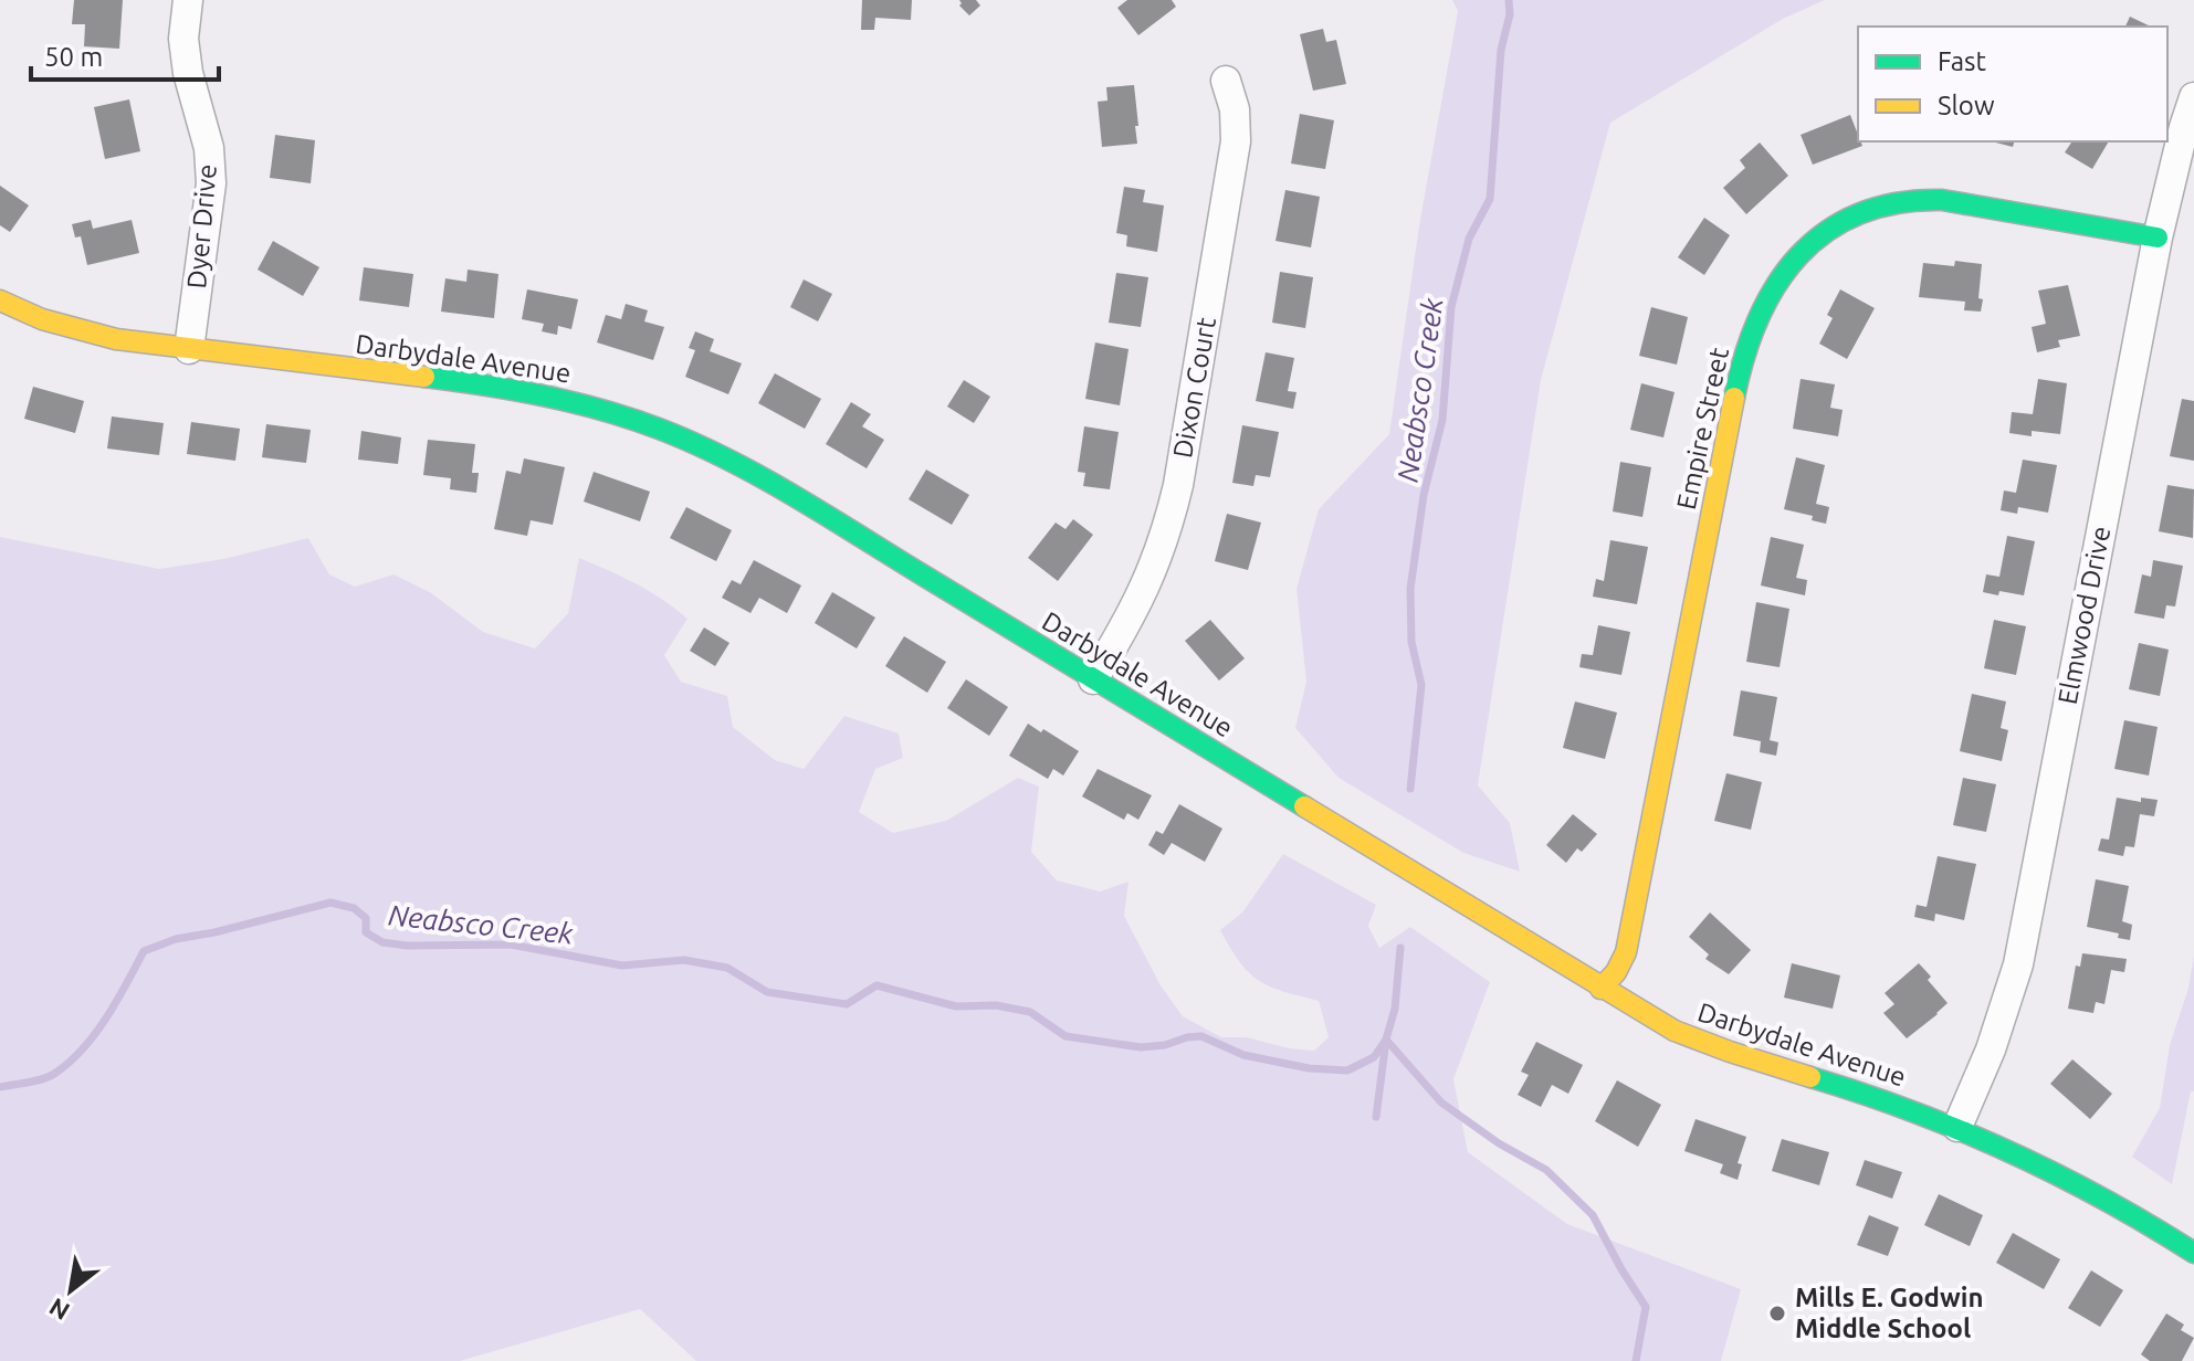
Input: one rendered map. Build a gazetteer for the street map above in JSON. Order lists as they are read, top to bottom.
{
  "streets": {
    "street": [
      "Dyer Drive",
      "Darbydale Avenue",
      "Dixon Court",
      "Empire Street",
      "Elmwood Drive"
    ]
  },
  "crossings": [
    ["Dyer Drive", "Darbydale Avenue"],
    ["Darbydale Avenue", "Dixon Court"],
    ["Darbydale Avenue", "Empire Street"],
    ["Darbydale Avenue", "Elmwood Drive"],
    ["Empire Street", "Elmwood Drive"]
  ],
  "water": ["Neabsco Creek"],
  "places": ["Mills E. Godwin Middle School"],
  "legend": ["Fast", "Slow"],
  "scale_bar": "50 m",
  "north": "bottom left"
}
